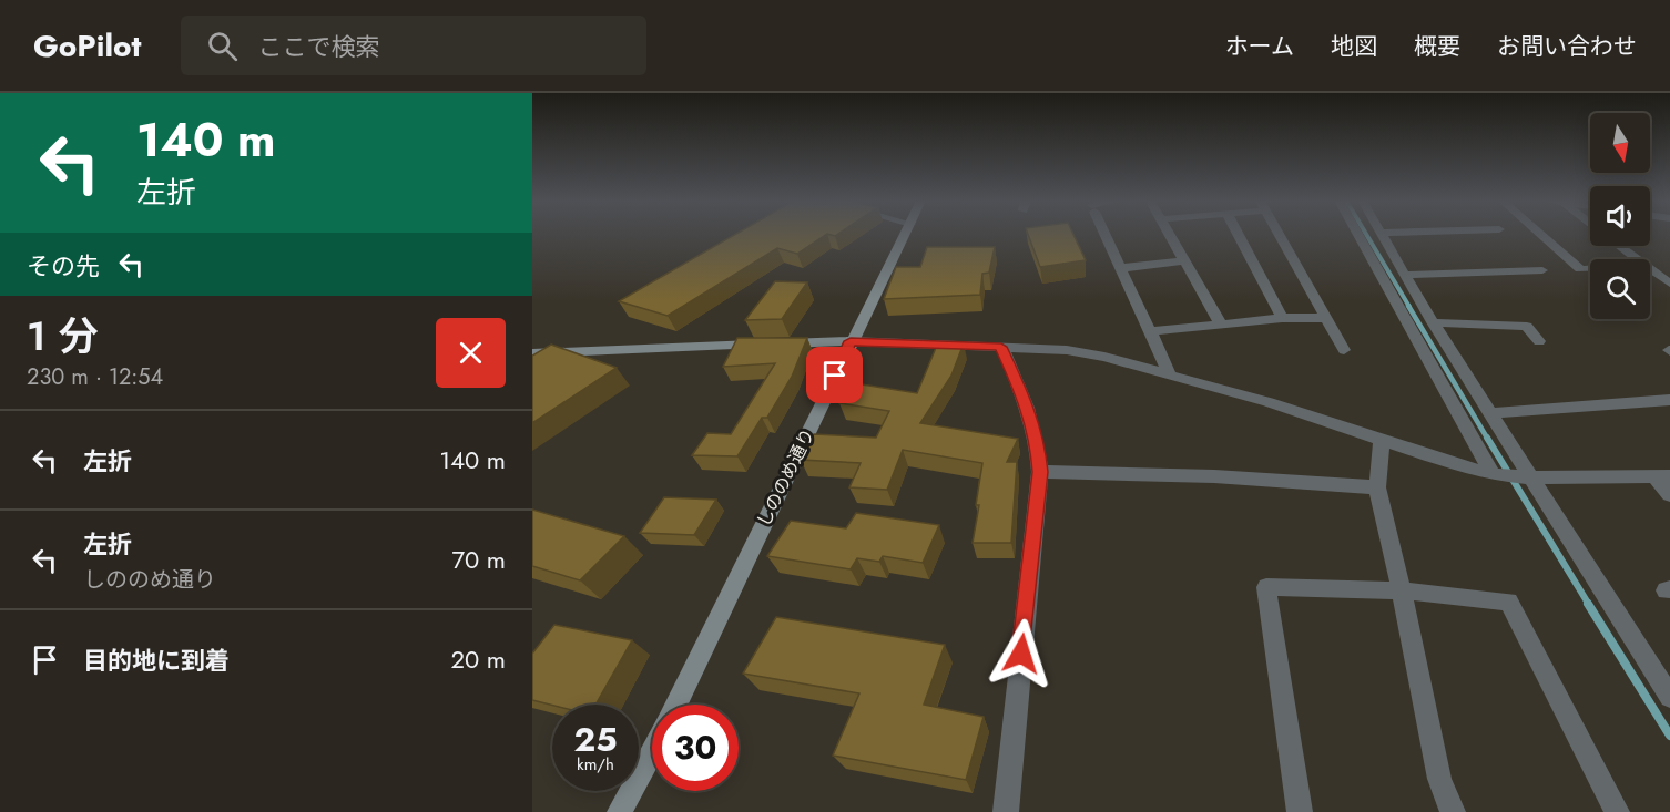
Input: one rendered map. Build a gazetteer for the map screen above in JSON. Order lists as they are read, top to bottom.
{
  "streets": {
    "main road": ["しののめ通り"]
  },
  "north": "bottom",
  "page": {
    "header": "GoPilot",
    "search": "ここで検索",
    "nav": [
      "ホーム",
      "地図",
      "概要",
      "お問い合わせ"
    ],
    "turn": ["140 m", "左折"],
    "then": "その先",
    "heading": ["1 分", "230 m · 12:54"],
    "list": [
      {
        "name": "左折",
        "value": "140 m"
      },
      {
        "name": "左折",
        "note": "しののめ通り",
        "value": "70 m"
      },
      {
        "name": "目的地に到着",
        "value": "20 m"
      }
    ],
    "speed": "25 km/h",
    "limit": "30"
  }
}
